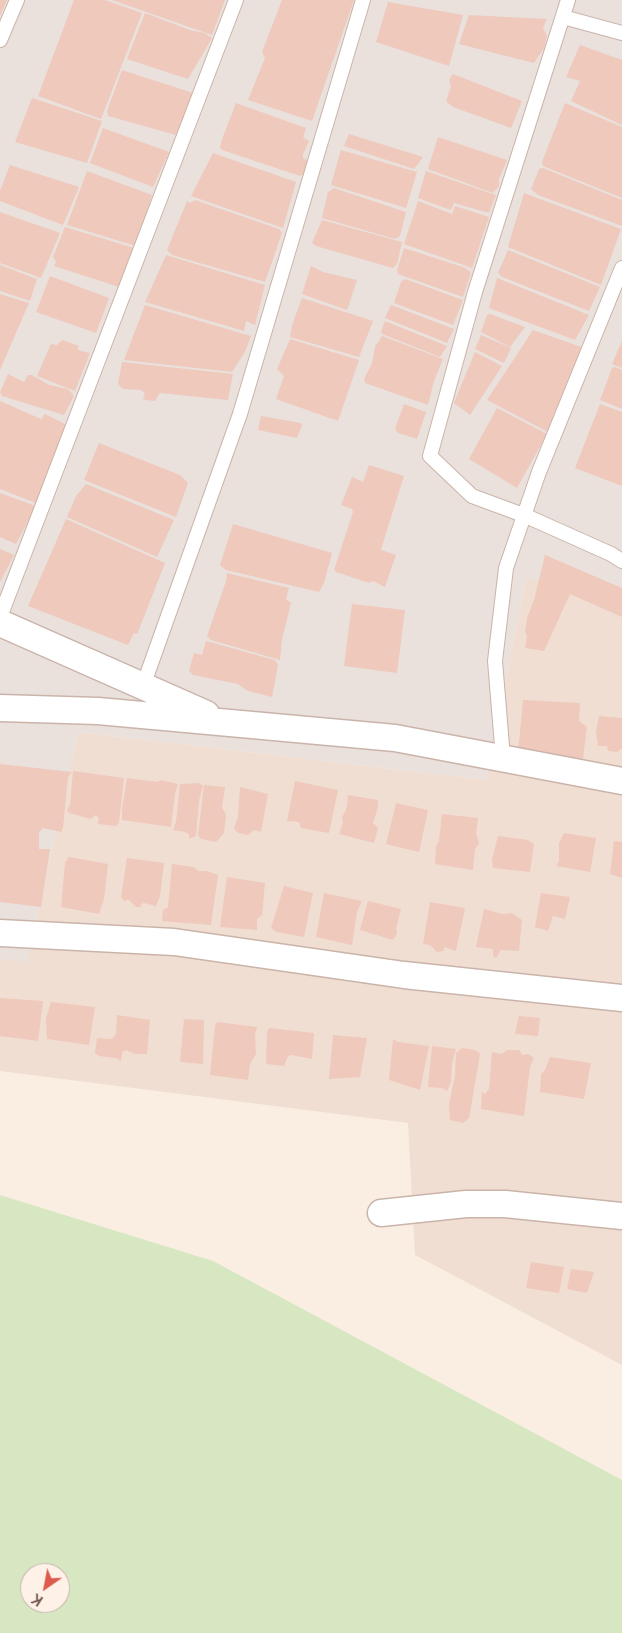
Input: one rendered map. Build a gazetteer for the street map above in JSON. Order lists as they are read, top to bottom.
{
  "north": "bottom left"
}
